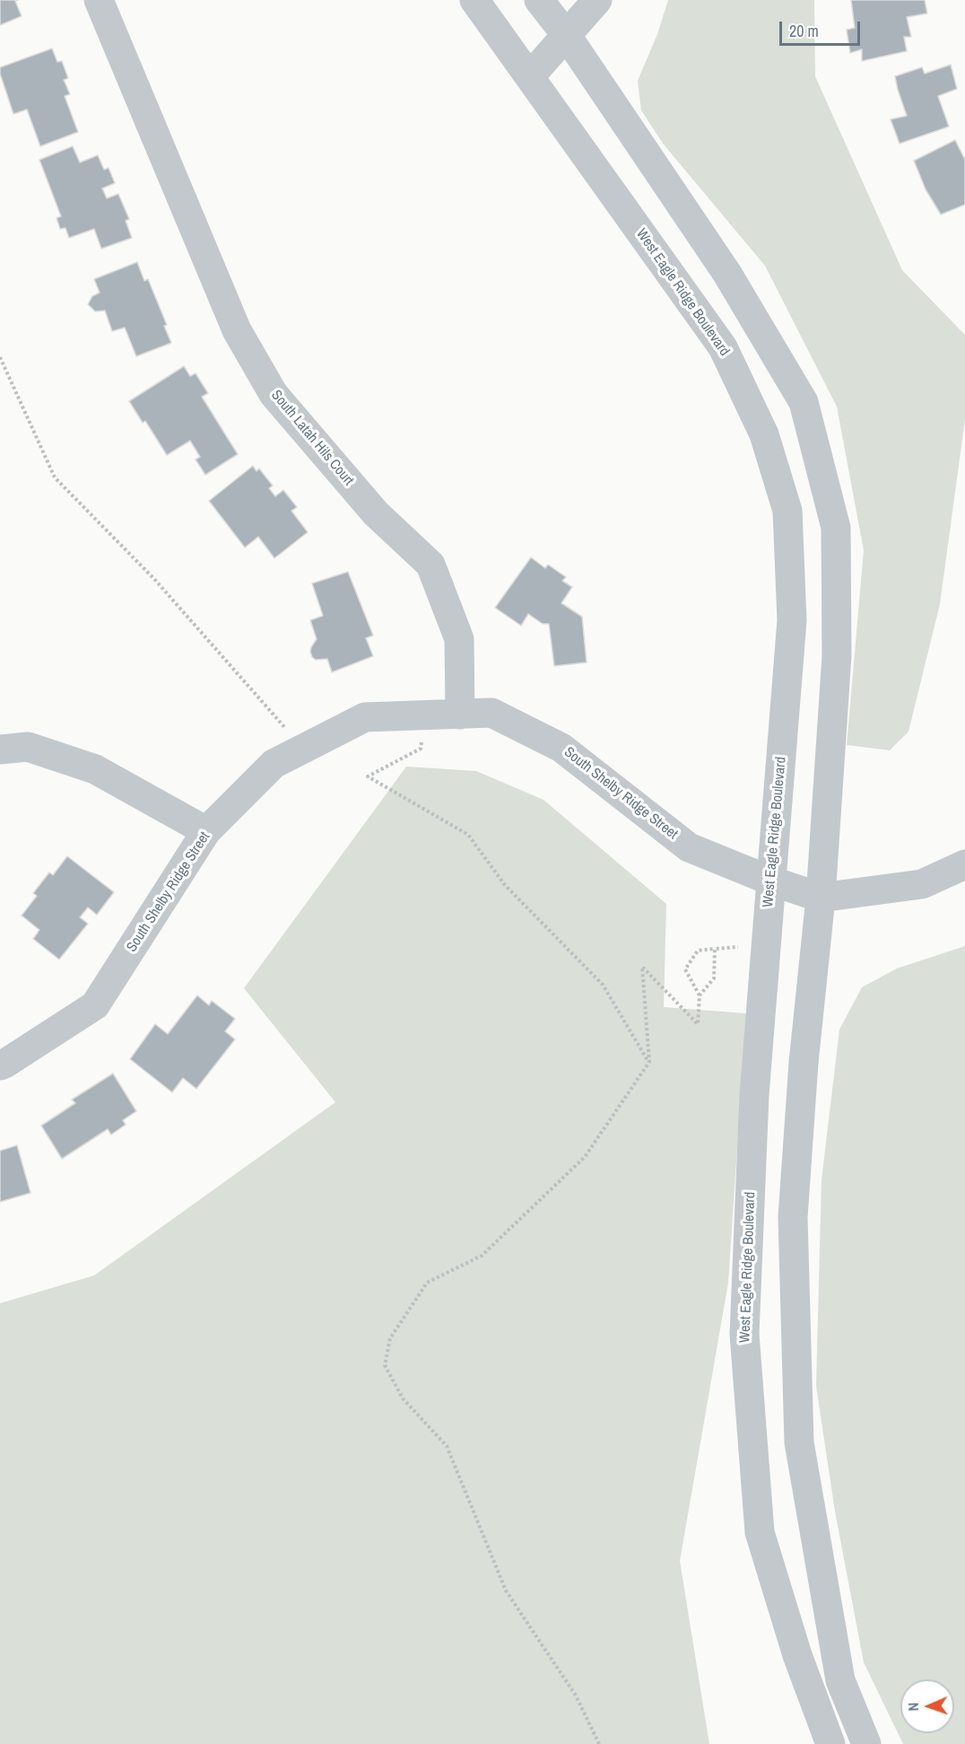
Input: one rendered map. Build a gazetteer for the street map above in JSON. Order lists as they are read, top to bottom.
{
  "streets": {
    "street": ["West Eagle Ridge Boulevard", "South Latah Hils Court", "South Shelby Ridge Street"]
  },
  "crossings": [
    ["West Eagle Ridge Boulevard", "South Shelby Ridge Street"],
    ["South Latah Hils Court", "South Shelby Ridge Street"]
  ],
  "scale_bar": "20 m",
  "north": "left"
}
